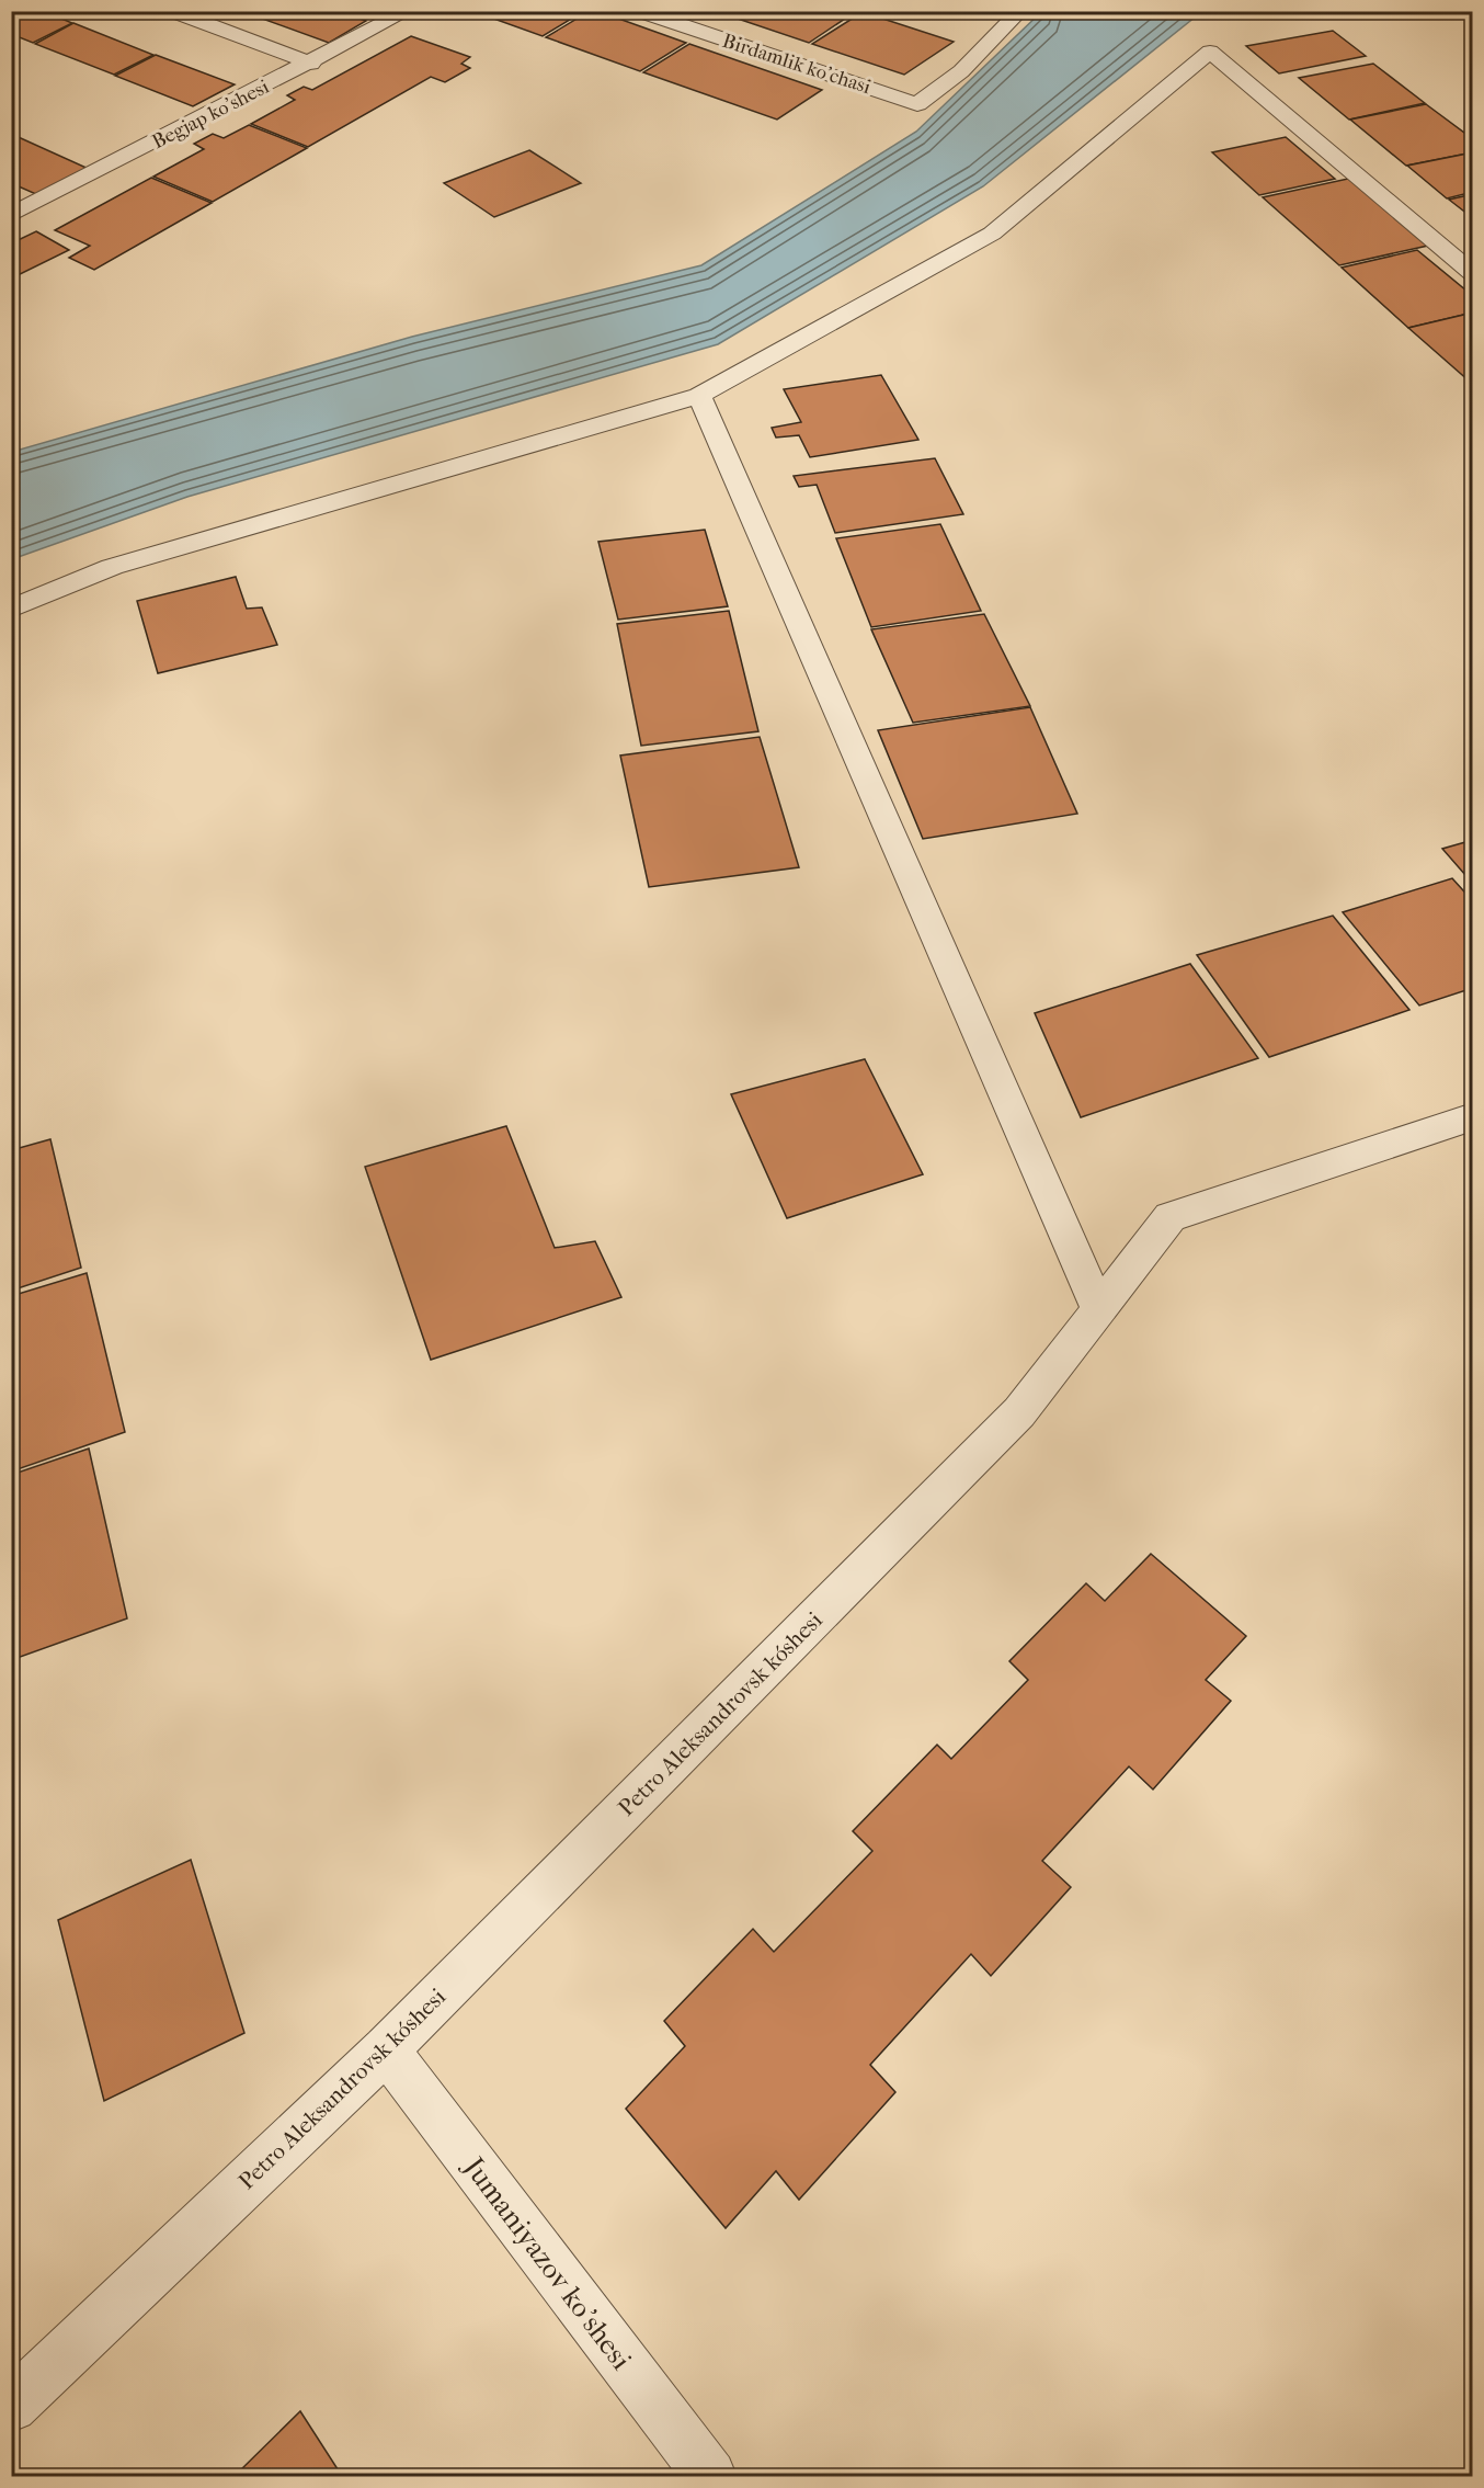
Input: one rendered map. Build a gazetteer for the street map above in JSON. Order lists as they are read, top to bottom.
{
  "streets": {
    "street": [
      "Birdamlik ko'chasi",
      "Begjap ko'shesi",
      "Petro Aleksandrovsk kóshesi",
      "Jumaniyazov ko'shesi"
    ]
  },
  "crossings": [
    ["Petro Aleksandrovsk kóshesi", "Jumaniyazov ko'shesi"]
  ]
}
